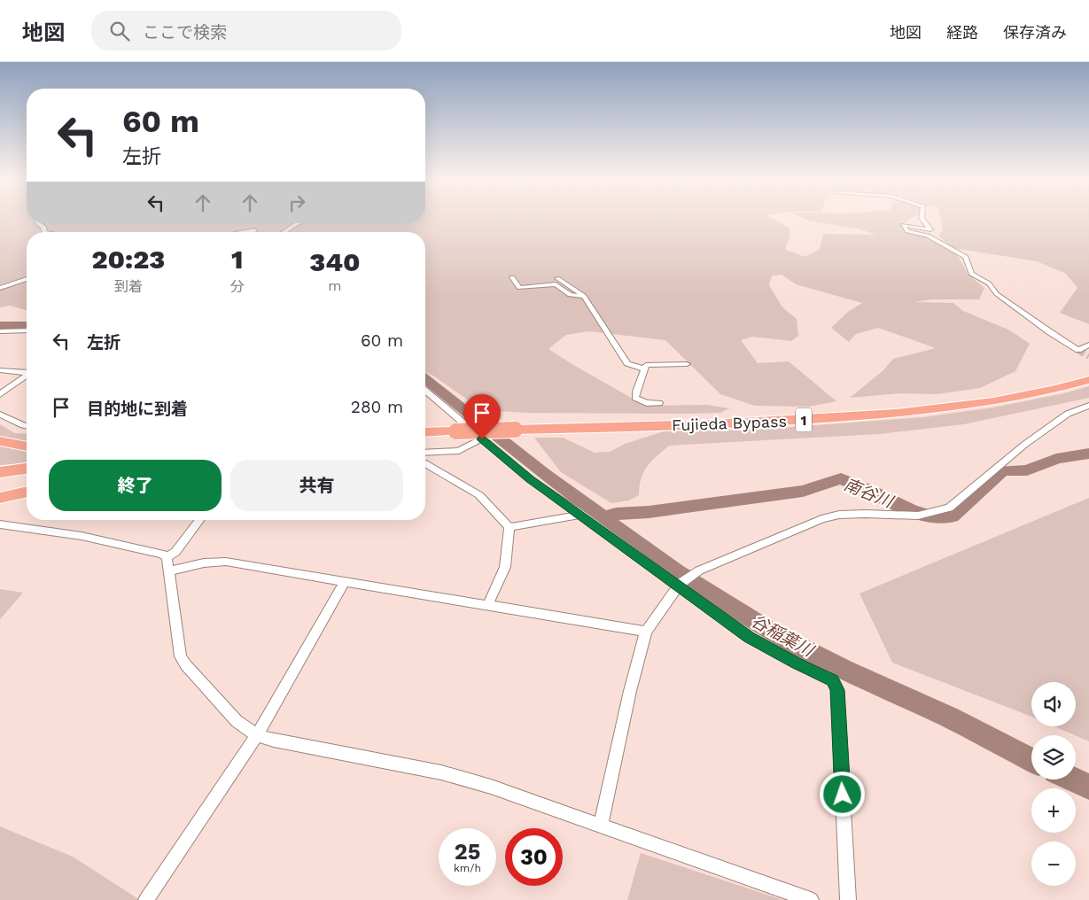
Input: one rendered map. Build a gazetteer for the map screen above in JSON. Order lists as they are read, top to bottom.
{
  "streets": {
    "highway": ["1", "Fujieda Bypass"]
  },
  "crossings": [
    ["1", "Fujieda Bypass"]
  ],
  "water": ["南谷川", "谷稲葉川"],
  "page": {
    "header": "地図",
    "search": "ここで検索",
    "nav": ["地図", "経路", "保存済み"],
    "turn": ["60 m", "左折"],
    "eta": [
      "20:23",
      "到着",
      "1",
      "分",
      "340",
      "m"
    ],
    "list": [
      {
        "name": "左折",
        "value": "60 m"
      },
      {
        "name": "目的地に到着",
        "value": "280 m"
      }
    ],
    "buttons": ["終了", "共有"],
    "map_buttons": ["+", "−"],
    "speed": "25 km/h",
    "limit": "30"
  }
}
